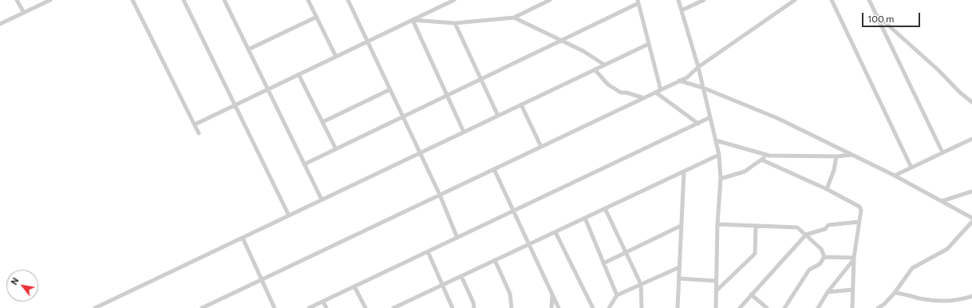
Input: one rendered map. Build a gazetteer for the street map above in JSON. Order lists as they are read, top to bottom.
{
  "scale_bar": "100 m",
  "north": "top left"
}
